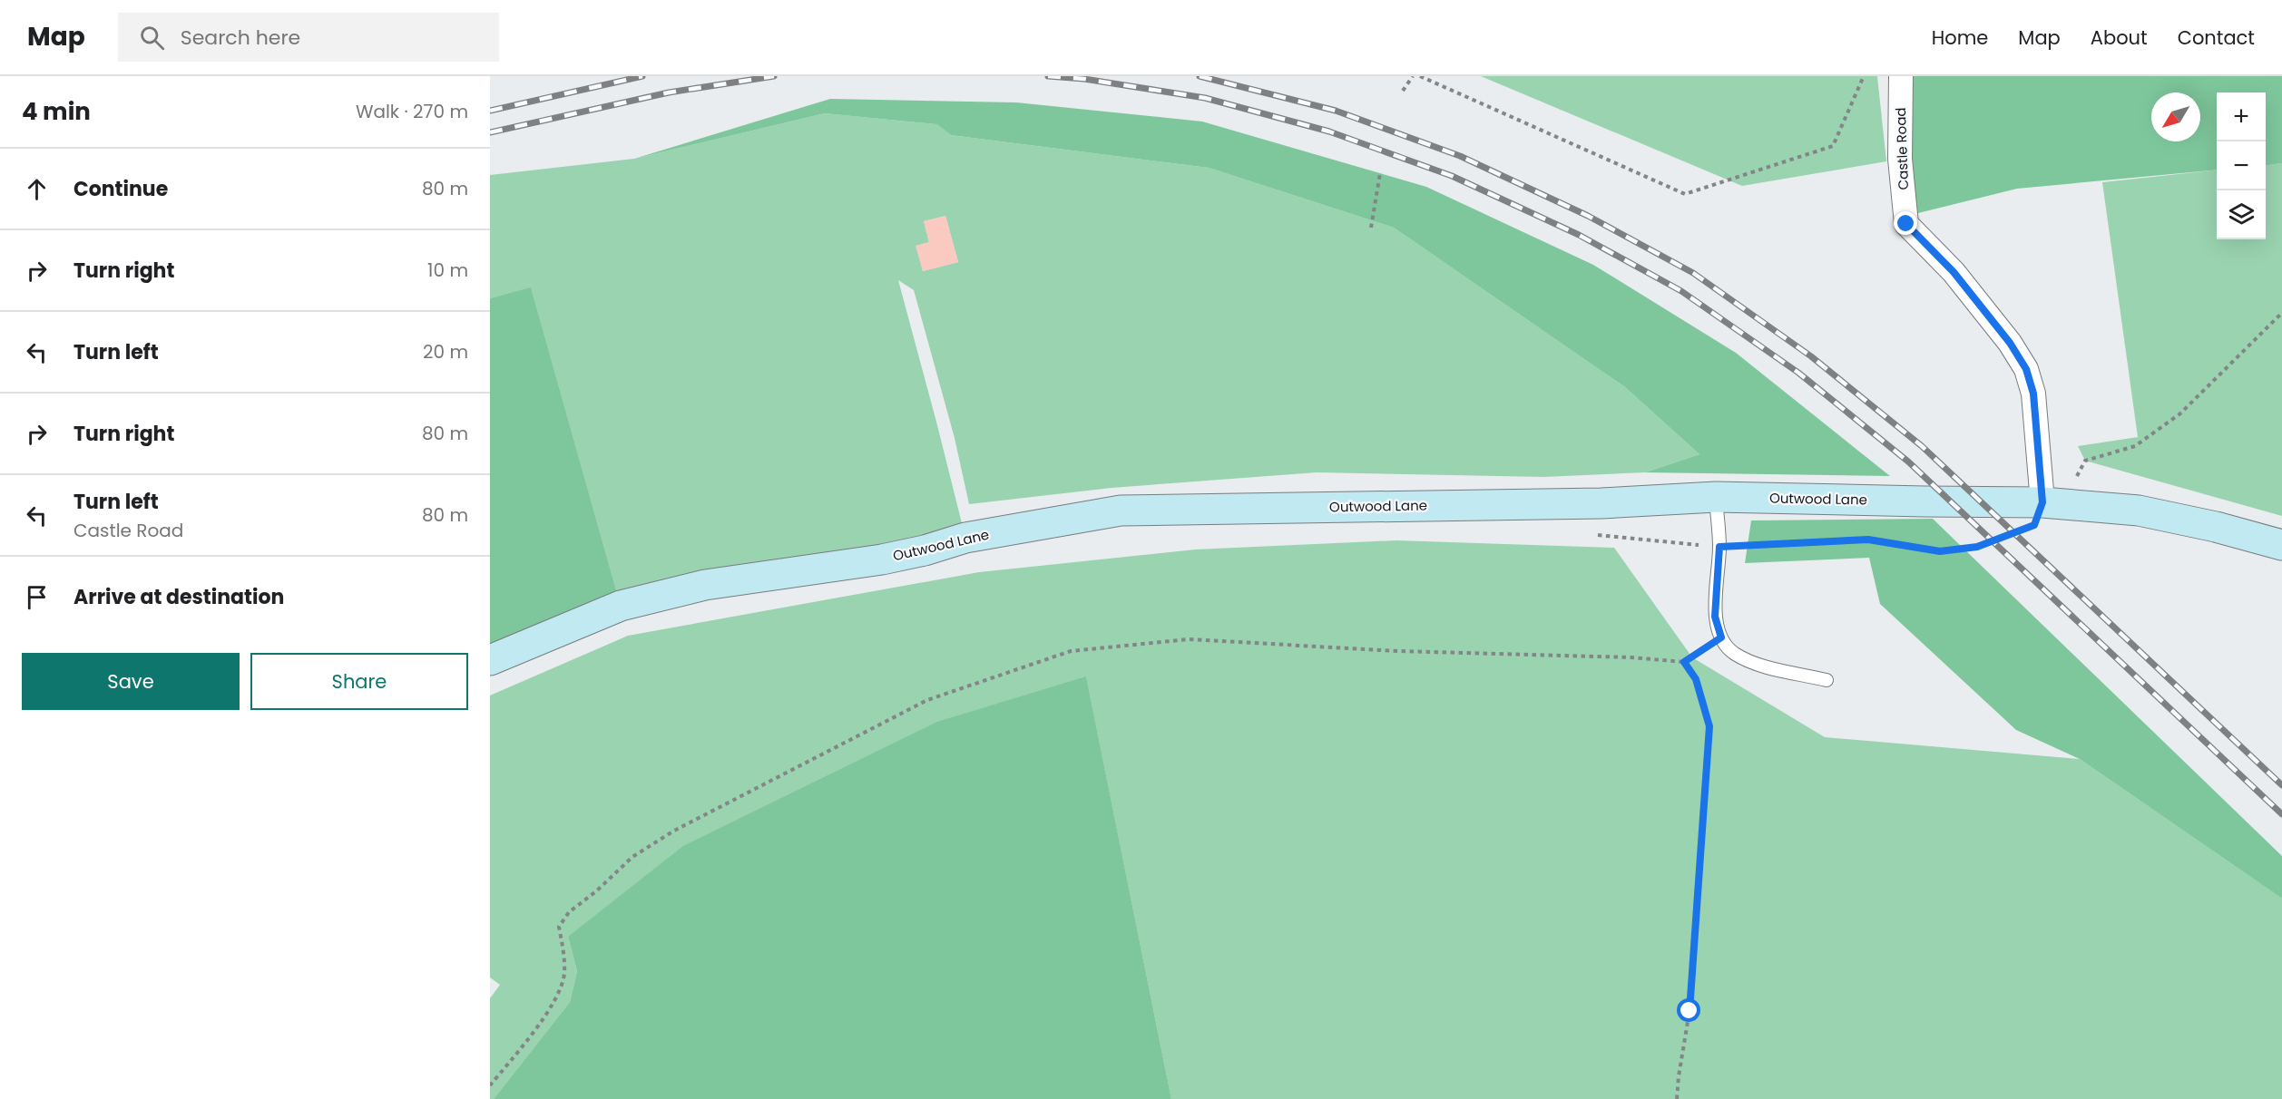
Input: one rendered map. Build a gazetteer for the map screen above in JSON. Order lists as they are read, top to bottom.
{
  "streets": {
    "main road": ["Outwood Lane"],
    "street": ["Castle Road"]
  },
  "crossings": [
    ["Castle Road", "Outwood Lane"]
  ],
  "north": "bottom left",
  "page": {
    "header": "Map",
    "search": "Search here",
    "nav": [
      "Home",
      "Map",
      "About",
      "Contact"
    ],
    "heading": ["4 min", "Walk · 270 m"],
    "map_buttons": ["+", "−"],
    "list": [
      ["Continue", "80 m"],
      ["Turn right", "10 m"],
      ["Turn left", "20 m"],
      ["Turn right", "80 m"],
      ["Turn left", "Castle Road", "80 m"],
      "Arrive at destination"
    ],
    "buttons": ["Save", "Share"]
  }
}
